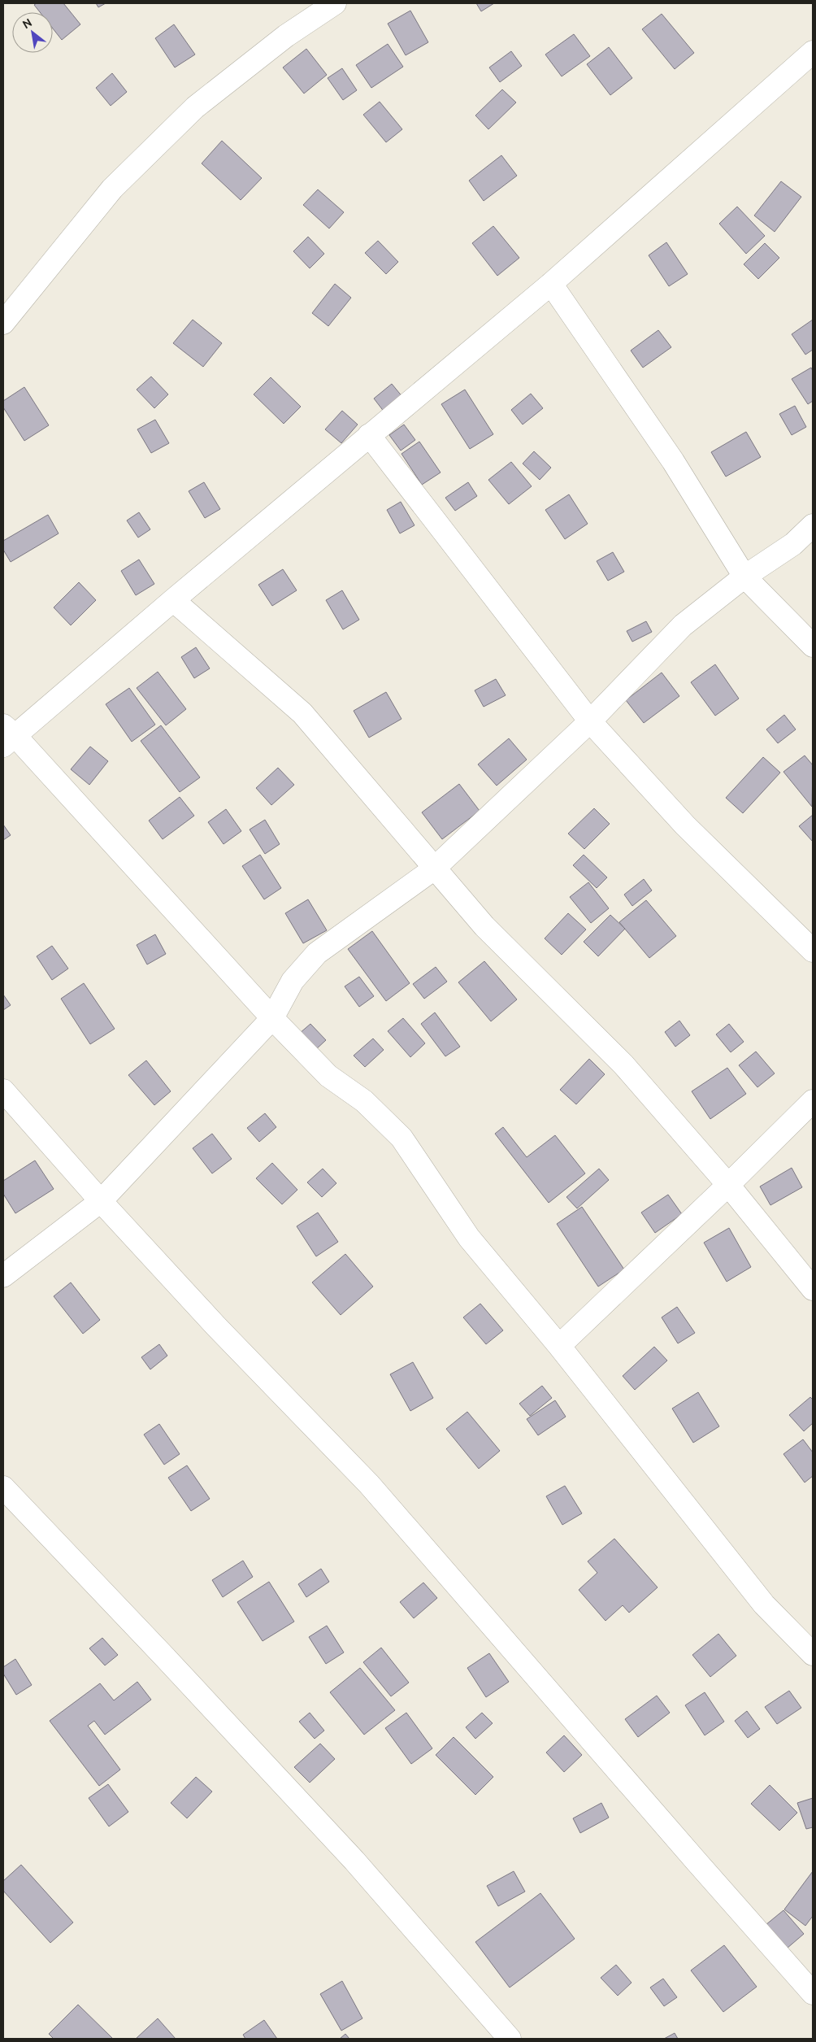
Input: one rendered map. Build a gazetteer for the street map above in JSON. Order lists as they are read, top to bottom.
{
  "north": "top left"
}
